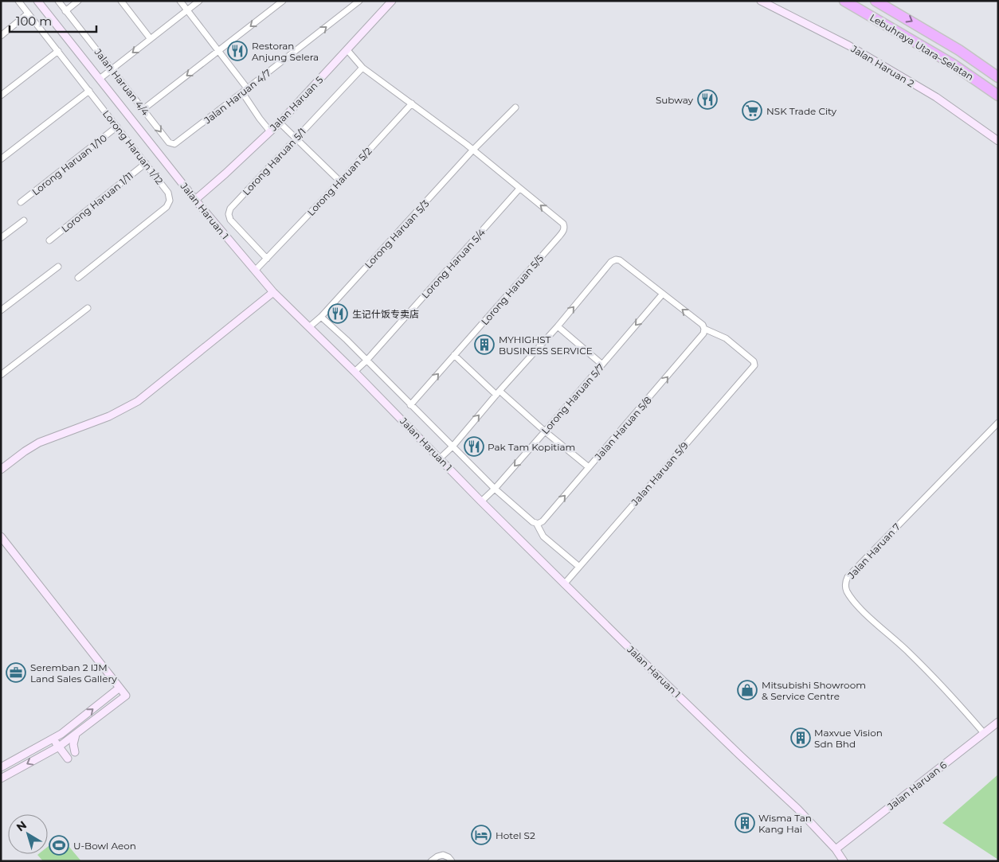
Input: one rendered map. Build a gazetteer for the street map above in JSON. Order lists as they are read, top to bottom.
{
  "streets": {
    "highway": ["Lebuhraya Utara–Selatan"],
    "main road": [
      "Jalan Haruan 2",
      "Jalan Haruan 5",
      "Jalan Haruan 1",
      "Jalan Haruan 6"
    ],
    "street": [
      "Jalan Haruan 4/4",
      "Jalan Haruan 4/7",
      "Lorong Haruan 1/12",
      "Lorong Haruan 5/1",
      "Lorong Haruan 1/10",
      "Lorong Haruan 5/2",
      "Lorong Haruan 1/11",
      "Lorong Haruan 5/3",
      "Lorong Haruan 5/4",
      "Lorong Haruan 5/5",
      "Lorong Haruan 5/7",
      "Jalan Haruan 5/8",
      "Jalan Haruan 5/9",
      "Jalan Haruan 7"
    ]
  },
  "crossings": [
    ["Jalan Haruan 4/4", "Jalan Haruan 4/7"],
    ["Jalan Haruan 5", "Jalan Haruan 1"],
    ["Lorong Haruan 1/12", "Lorong Haruan 1/10"],
    ["Lorong Haruan 1/12", "Lorong Haruan 1/11"],
    ["Lorong Haruan 5/1", "Lorong Haruan 5/2"],
    ["Lorong Haruan 5/2", "Jalan Haruan 1"],
    ["Jalan Haruan 1", "Lorong Haruan 5/3"],
    ["Jalan Haruan 1", "Lorong Haruan 5/4"],
    ["Jalan Haruan 1", "Lorong Haruan 5/7"],
    ["Jalan Haruan 1", "Jalan Haruan 5/9"],
    ["Jalan Haruan 1", "Jalan Haruan 6"],
    ["Lorong Haruan 5/4", "Lorong Haruan 5/5"],
    ["Jalan Haruan 5/8", "Jalan Haruan 5/9"],
    ["Jalan Haruan 7", "Jalan Haruan 6"]
  ],
  "one_way": ["Lorong Haruan 5/5", "Lorong Haruan 5/7", "Jalan Haruan 5/8"],
  "places": {
    "restaurant": [
      "Restoran Anjung Selera",
      "Subway",
      "生记什饭专卖店",
      "Pak Tam Kopitiam"
    ],
    "supermarket": ["NSK Trade City"],
    "building": ["MYHIGHST BUSINESS SERVICE", "Maxvue Vision Sdn Bhd", "Wisma Tan Kang Hai"],
    "office": ["Seremban 2 IJM Land Sales Gallery"],
    "shop": ["Mitsubishi Showroom & Service Centre"],
    "hotel": ["Hotel S2"],
    "sports": ["U-Bowl Aeon"]
  },
  "scale_bar": "100 m",
  "north": "top left"
}
